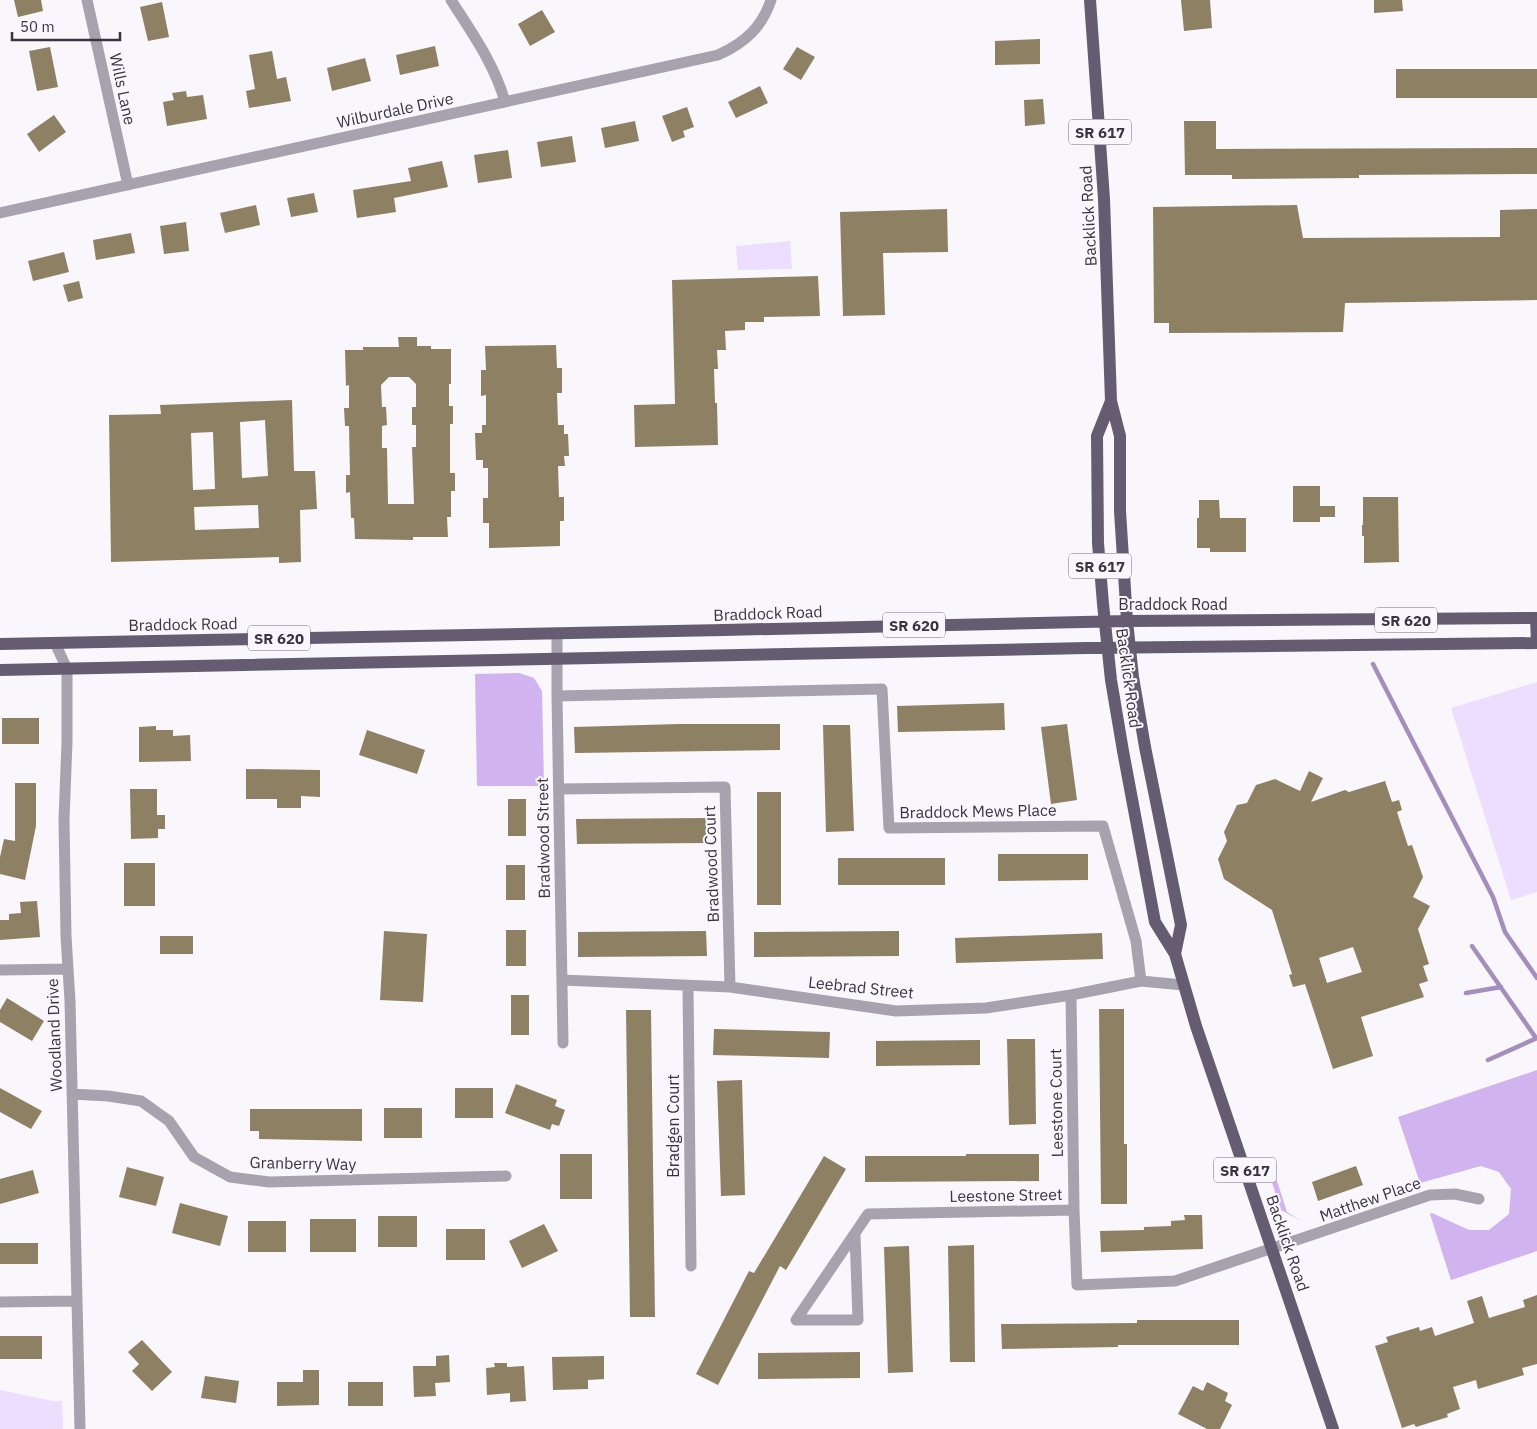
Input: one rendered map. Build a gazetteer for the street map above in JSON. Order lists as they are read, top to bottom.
{
  "streets": {
    "main road": [
      "SR 617",
      "Backlick Road",
      "Braddock Road",
      "SR 620"
    ],
    "street": [
      "Wills Lane",
      "Wilburdale Drive",
      "Braddock Mews Place",
      "Bradwood Street",
      "Bradwood Court",
      "Leebrad Street",
      "Woodland Drive",
      "Leestone Court",
      "Bradgen Court",
      "Granberry Way",
      "Leestone Street",
      "Matthew Place"
    ]
  },
  "crossings": [
    ["Wills Lane", "Wilburdale Drive"],
    ["Backlick Road", "Braddock Road"],
    ["Backlick Road", "SR 620"],
    ["Backlick Road", "Leebrad Street"],
    ["Backlick Road", "Leestone Street"],
    ["Backlick Road", "Matthew Place"],
    ["Braddock Road", "Bradwood Street"],
    ["Braddock Road", "Woodland Drive"],
    ["SR 620", "Bradwood Street"],
    ["SR 620", "Woodland Drive"],
    ["Braddock Mews Place", "Bradwood Street"],
    ["Braddock Mews Place", "Leebrad Street"],
    ["Bradwood Street", "Bradwood Court"],
    ["Bradwood Street", "Leebrad Street"],
    ["Bradwood Court", "Leebrad Street"],
    ["Leebrad Street", "Leestone Court"],
    ["Leebrad Street", "Bradgen Court"],
    ["Woodland Drive", "Granberry Way"],
    ["Leestone Court", "Leestone Street"],
    ["Leestone Street", "Matthew Place"]
  ],
  "scale_bar": "50 m"
}
